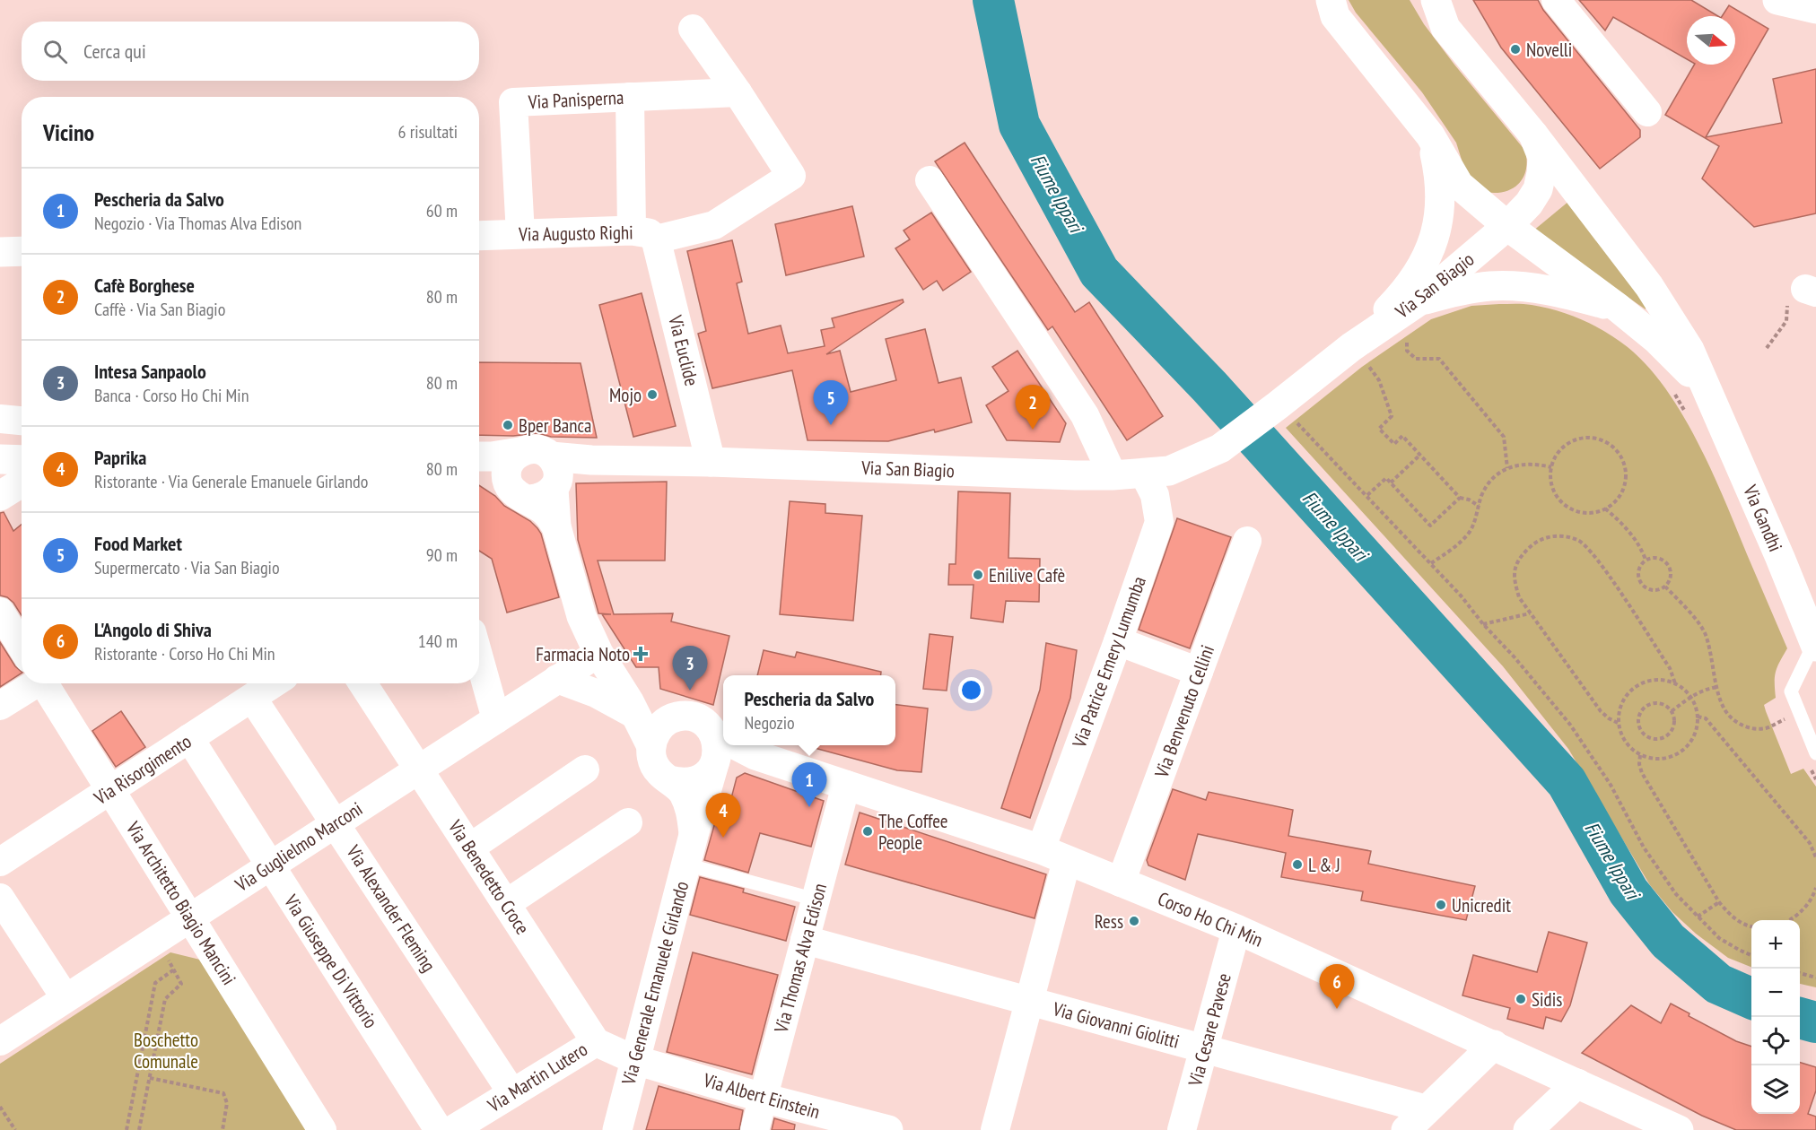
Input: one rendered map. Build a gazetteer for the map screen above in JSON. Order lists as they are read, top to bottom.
{
  "streets": {
    "main road": [
      "Via Augusto Righi",
      "Via San Biagio",
      "Via Euclide",
      "Via Gandhi",
      "Corso Ho Chi Min",
      "Via Generale Emanuele Girlando",
      "Via Albert Einstein"
    ],
    "street": [
      "Via Panisperna",
      "Via Patrice Emery Lumumba",
      "Via Benvenuto Cellini",
      "Via Risorgimento",
      "Via Guglielmo Marconi",
      "Via Benedetto Croce",
      "Via Architetto Biagio Mancini",
      "Via Alexander Fleming",
      "Via Thomas Alva Edison",
      "Via Giuseppe Di Vittorio",
      "Via Giovanni Giolitti",
      "Via Cesare Pavese",
      "Via Martin Lutero"
    ]
  },
  "crossings": [
    ["Via Panisperna", "Via Augusto Righi"],
    ["Via Panisperna", "Via Euclide"],
    ["Via Augusto Righi", "Via Euclide"],
    ["Via San Biagio", "Via Euclide"],
    ["Via San Biagio", "Via Gandhi"],
    ["Via San Biagio", "Via Patrice Emery Lumumba"],
    ["Via Patrice Emery Lumumba", "Corso Ho Chi Min"],
    ["Via Patrice Emery Lumumba", "Via Giovanni Giolitti"],
    ["Via Benvenuto Cellini", "Corso Ho Chi Min"],
    ["Via Risorgimento", "Via Architetto Biagio Mancini"],
    ["Via Risorgimento", "Via Alexander Fleming"],
    ["Via Risorgimento", "Via Giuseppe Di Vittorio"],
    ["Via Guglielmo Marconi", "Via Benedetto Croce"],
    ["Via Guglielmo Marconi", "Via Architetto Biagio Mancini"],
    ["Via Guglielmo Marconi", "Via Alexander Fleming"],
    ["Via Guglielmo Marconi", "Via Giuseppe Di Vittorio"],
    ["Via Benedetto Croce", "Via Martin Lutero"],
    ["Via Alexander Fleming", "Via Martin Lutero"],
    ["Corso Ho Chi Min", "Via Thomas Alva Edison"],
    ["Corso Ho Chi Min", "Via Cesare Pavese"],
    ["Via Thomas Alva Edison", "Via Giovanni Giolitti"],
    ["Via Thomas Alva Edison", "Via Albert Einstein"],
    ["Via Generale Emanuele Girlando", "Via Albert Einstein"],
    ["Via Giovanni Giolitti", "Via Cesare Pavese"]
  ],
  "water": ["Fiume Ippari"],
  "parks": ["Boschetto Comunale"],
  "places": {
    "other": [
      "Novelli",
      "Mojo",
      "Bper Banca",
      "Enilive Cafè",
      "The Coffee People",
      "L & J",
      "Unicredit",
      "Ress",
      "Sidis"
    ],
    "health": ["Farmacia Noto"]
  },
  "north": "right",
  "page": {
    "search": "Cerca qui",
    "heading": ["Vicino", "6 risultati"],
    "list": [
      {
        "mark": "1",
        "name": "Pescheria da Salvo",
        "note": "Negozio · Via Thomas Alva Edison",
        "value": "60 m"
      },
      {
        "mark": "2",
        "name": "Cafè Borghese",
        "note": "Caffè · Via San Biagio",
        "value": "80 m"
      },
      {
        "mark": "3",
        "name": "Intesa Sanpaolo",
        "note": "Banca · Corso Ho Chi Min",
        "value": "80 m"
      },
      {
        "mark": "4",
        "name": "Paprika",
        "note": "Ristorante · Via Generale Emanuele Girlando",
        "value": "80 m"
      },
      {
        "mark": "5",
        "name": "Food Market",
        "note": "Supermercato · Via San Biagio",
        "value": "90 m"
      },
      {
        "mark": "6",
        "name": "L'Angolo di Shiva",
        "note": "Ristorante · Corso Ho Chi Min",
        "value": "140 m"
      }
    ],
    "pins": [
      "5",
      "2",
      "3",
      "1",
      "4",
      "6"
    ],
    "popup": ["Pescheria da Salvo", "Negozio"],
    "map_buttons": ["+", "−"]
  }
}
